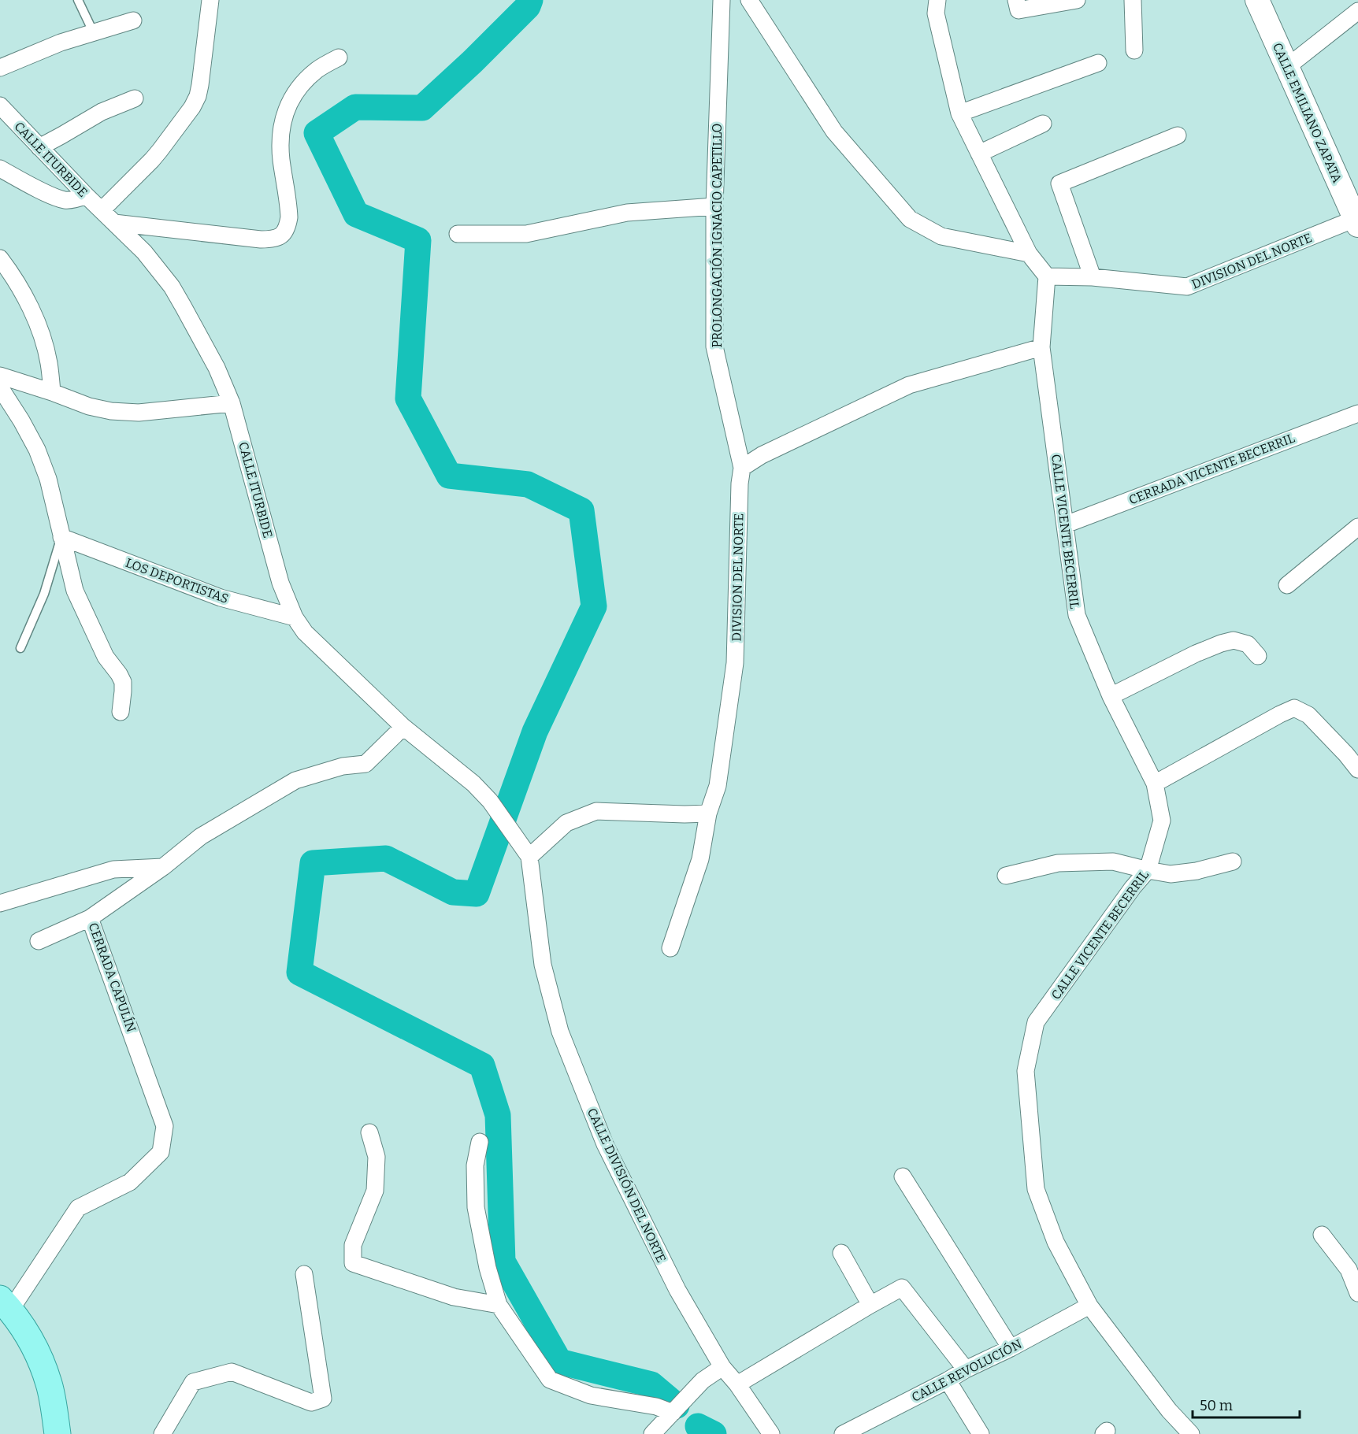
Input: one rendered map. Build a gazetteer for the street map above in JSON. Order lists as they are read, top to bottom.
{
  "streets": {
    "main road": ["CALLE EMILIANO ZAPATA"],
    "street": [
      "CALLE ITURBIDE",
      "PROLONGACIÓN IGNACIO CAPETILLO",
      "DIVISION DEL NORTE",
      "CERRADA VICENTE BECERRIL",
      "CALLE VICENTE BECERRIL",
      "LOS DEPORTISTAS",
      "CERRADA CAPULÍN",
      "CALLE DIVISIÓN DEL NORTE",
      "CALLE REVOLUCIÓN"
    ]
  },
  "crossings": [
    ["CALLE EMILIANO ZAPATA", "DIVISION DEL NORTE"],
    ["CALLE ITURBIDE", "LOS DEPORTISTAS"],
    ["CALLE ITURBIDE", "CERRADA CAPULÍN"],
    ["CALLE ITURBIDE", "CALLE DIVISIÓN DEL NORTE"],
    ["PROLONGACIÓN IGNACIO CAPETILLO", "DIVISION DEL NORTE"],
    ["CERRADA VICENTE BECERRIL", "CALLE VICENTE BECERRIL"],
    ["CALLE VICENTE BECERRIL", "CALLE REVOLUCIÓN"]
  ],
  "scale_bar": "50 m"
}
